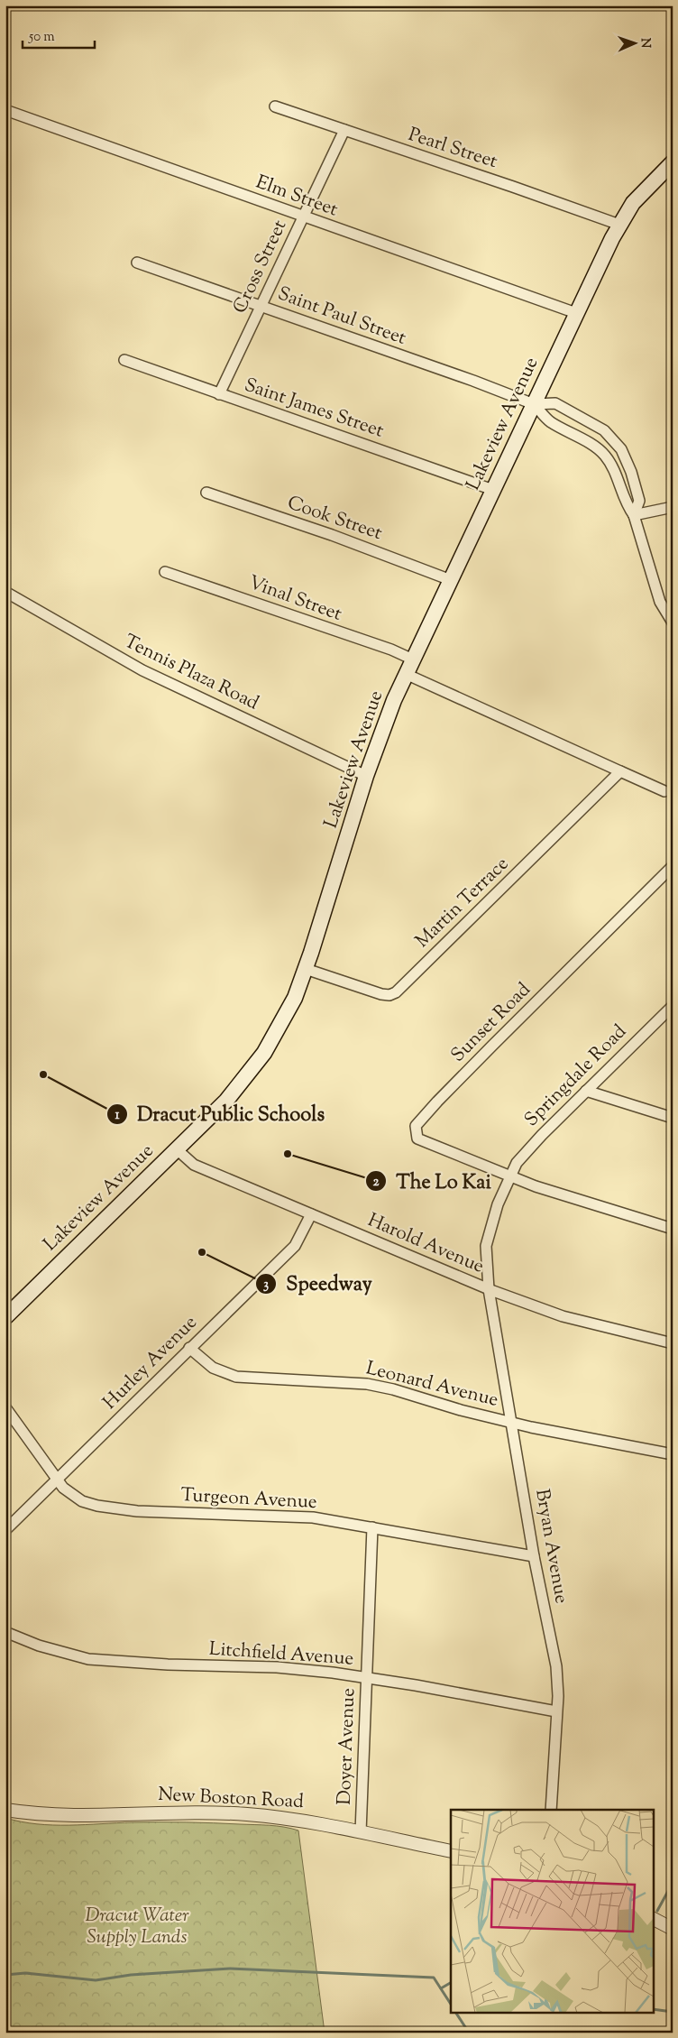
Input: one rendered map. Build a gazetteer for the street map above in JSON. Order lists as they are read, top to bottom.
{
  "streets": {
    "main road": ["Lakeview Avenue"],
    "street": [
      "Pearl Street",
      "Elm Street",
      "Cross Street",
      "Saint Paul Street",
      "Saint James Street",
      "Cook Street",
      "Vinal Street",
      "Tennis Plaza Road",
      "Martin Terrace",
      "Sunset Road",
      "Springdale Road",
      "Harold Avenue",
      "Hurley Avenue",
      "Leonard Avenue",
      "Turgeon Avenue",
      "Bryan Avenue",
      "Litchfield Avenue",
      "Doyer Avenue",
      "New Boston Road"
    ]
  },
  "crossings": [
    ["Pearl Street", "Cross Street"],
    ["Pearl Street", "Lakeview Avenue"],
    ["Elm Street", "Cross Street"],
    ["Elm Street", "Lakeview Avenue"],
    ["Cross Street", "Saint Paul Street"],
    ["Cross Street", "Saint James Street"],
    ["Saint Paul Street", "Lakeview Avenue"],
    ["Saint James Street", "Lakeview Avenue"],
    ["Lakeview Avenue", "Cook Street"],
    ["Lakeview Avenue", "Vinal Street"],
    ["Lakeview Avenue", "Tennis Plaza Road"],
    ["Lakeview Avenue", "Martin Terrace"],
    ["Lakeview Avenue", "Harold Avenue"],
    ["Sunset Road", "Springdale Road"],
    ["Springdale Road", "Harold Avenue"],
    ["Springdale Road", "Bryan Avenue"],
    ["Harold Avenue", "Hurley Avenue"],
    ["Harold Avenue", "Bryan Avenue"],
    ["Hurley Avenue", "Leonard Avenue"],
    ["Hurley Avenue", "Turgeon Avenue"],
    ["Leonard Avenue", "Bryan Avenue"],
    ["Turgeon Avenue", "Bryan Avenue"],
    ["Turgeon Avenue", "Doyer Avenue"],
    ["Bryan Avenue", "Litchfield Avenue"],
    ["Litchfield Avenue", "Doyer Avenue"],
    ["Doyer Avenue", "New Boston Road"]
  ],
  "parks": ["Dracut Water Supply Lands"],
  "places": ["Dracut Public Schools", "The Lo Kai", "Speedway"],
  "scale_bar": "50 m",
  "north": "right"
}
